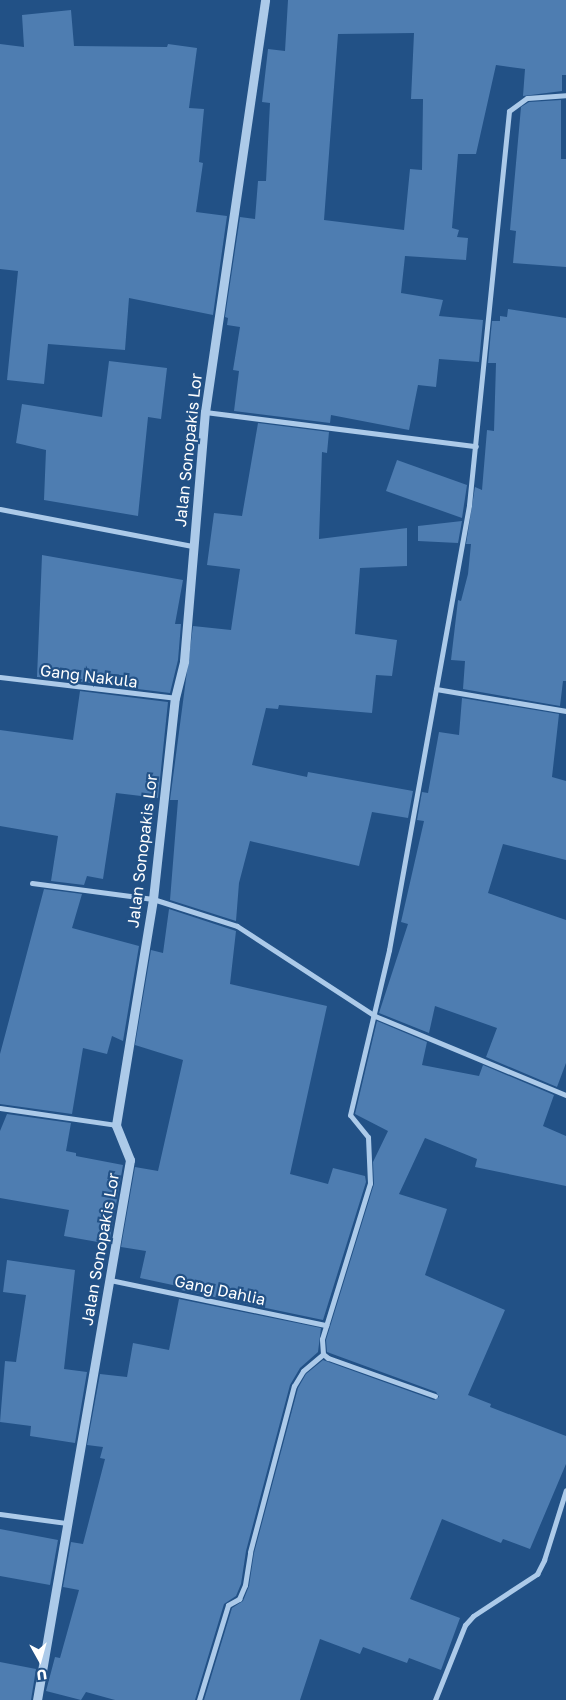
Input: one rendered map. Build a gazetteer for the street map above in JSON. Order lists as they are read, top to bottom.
{
  "streets": {
    "street": ["Jalan Sonopakis Lor", "Gang Nakula", "Gang Dahlia"]
  },
  "crossings": [
    ["Jalan Sonopakis Lor", "Gang Nakula"],
    ["Jalan Sonopakis Lor", "Gang Dahlia"]
  ],
  "north": "bottom"
}
